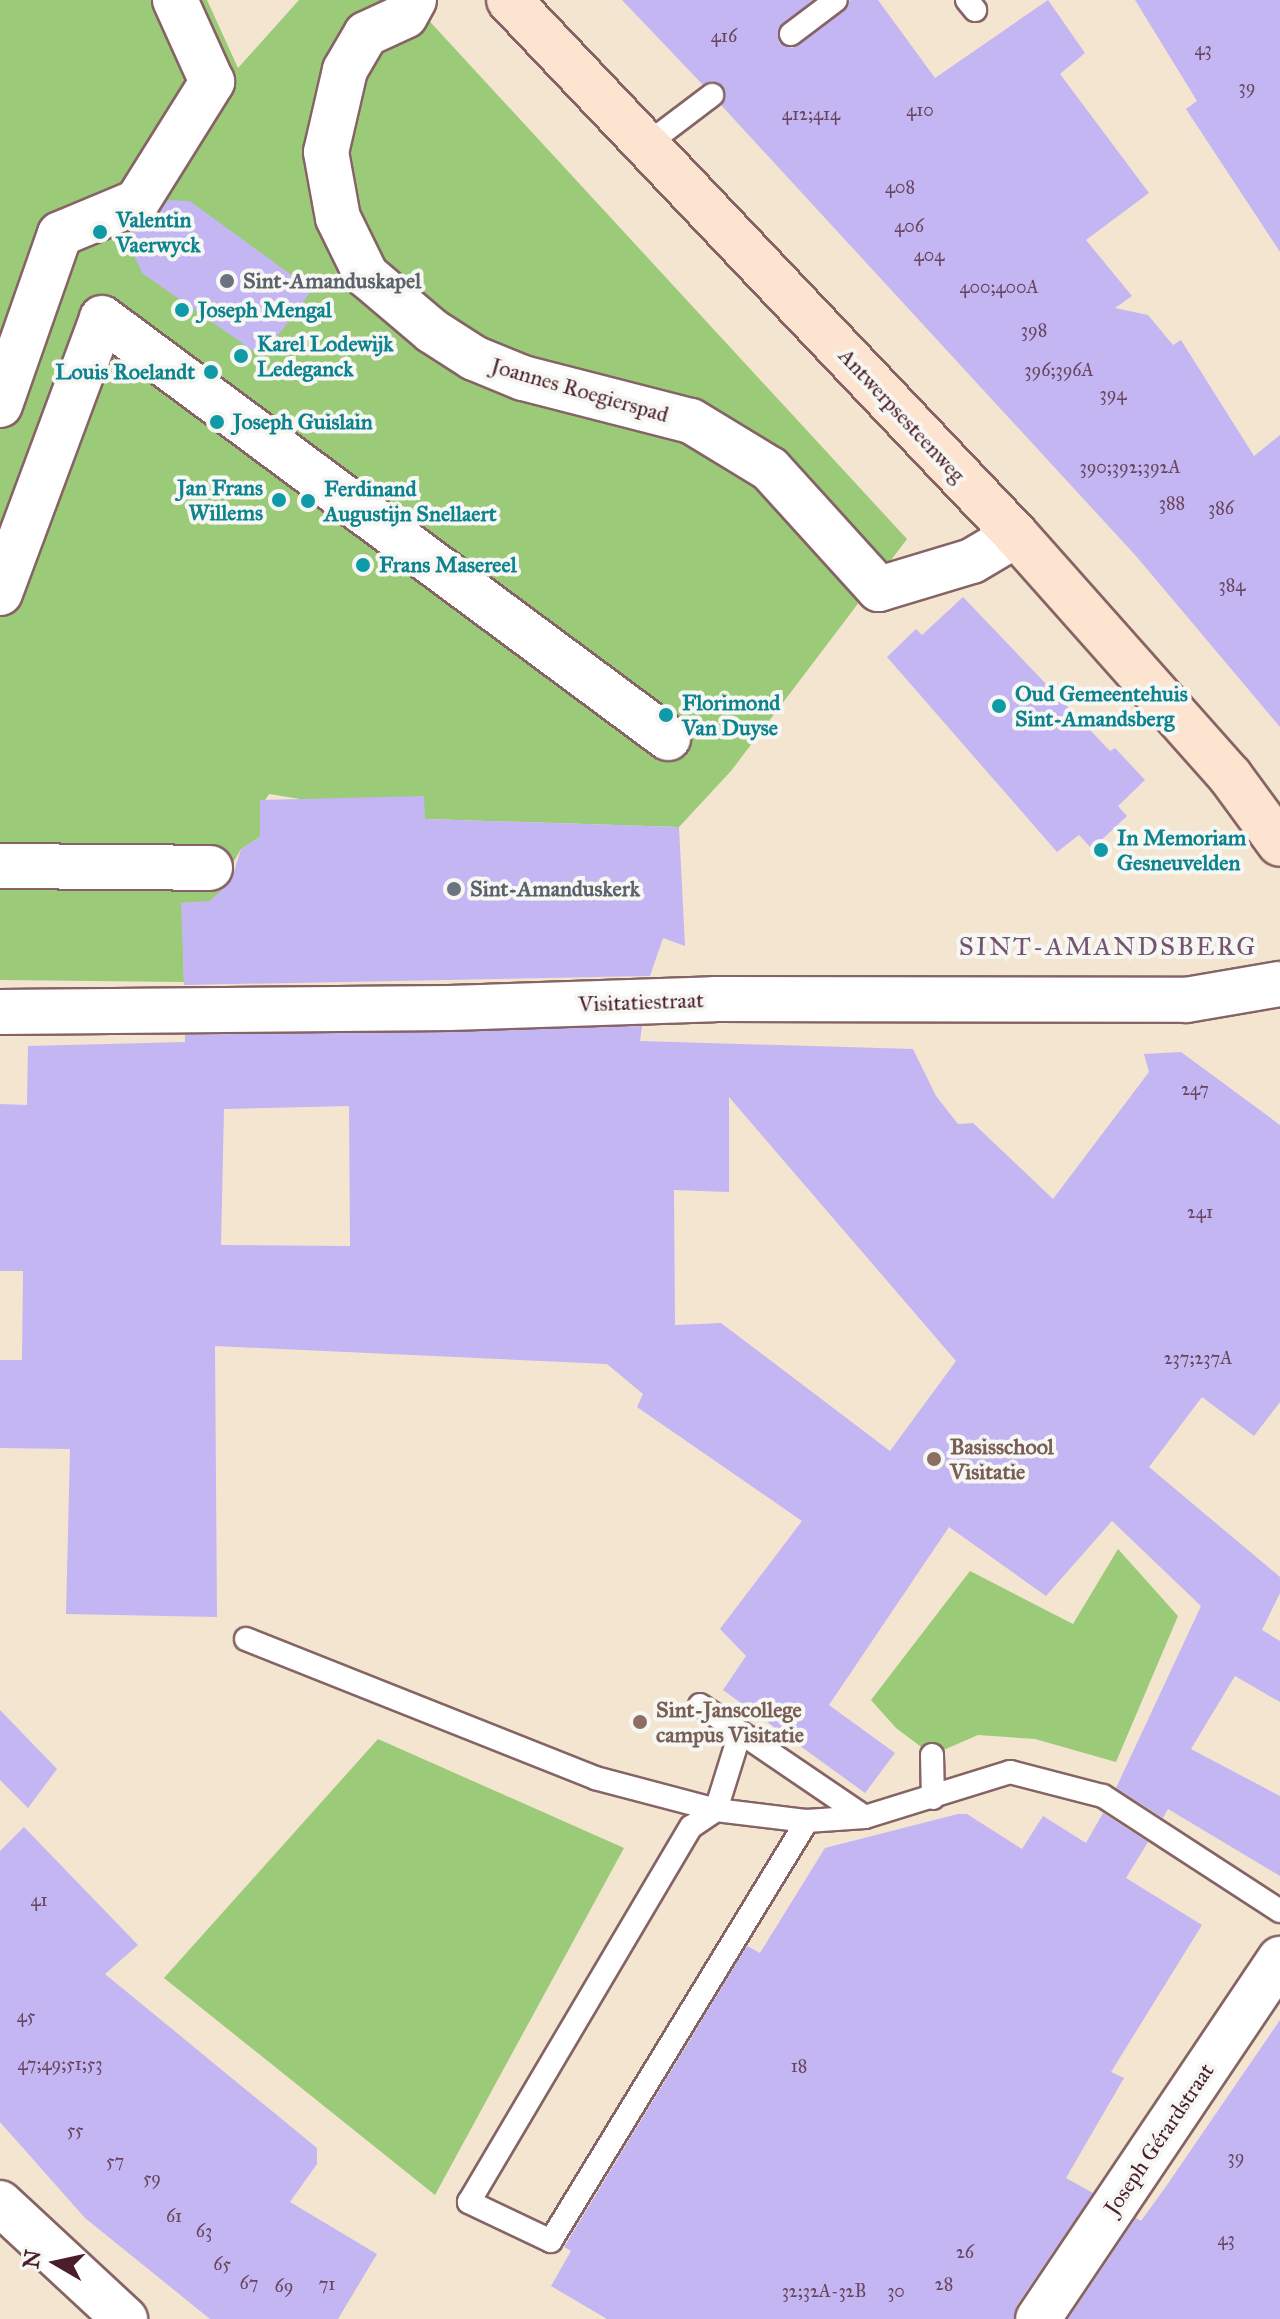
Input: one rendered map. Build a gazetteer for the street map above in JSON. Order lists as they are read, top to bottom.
{
  "streets": {
    "main road": ["Antwerpsesteenweg"],
    "street": ["Joannes Roegierspad", "Visitatiestraat", "Joseph Gérardstraat"]
  },
  "crossings": [
    ["Joannes Roegierspad", "Antwerpsesteenweg"]
  ],
  "districts": ["SINT-AMANDSBERG"],
  "places": [
    "Valentin Vaerwyck",
    "Sint-Amanduskapel",
    "Joseph Mengal",
    "Karel Lodewijk Ledeganck",
    "Louis Roelandt",
    "Joseph Guislain",
    "Jan Frans Willems",
    "Ferdinand Augustijn Snellaert",
    "Frans Masereel",
    "Oud Gemeentehuis Sint-Amandsberg",
    "Florimond Van Duyse",
    "In Memoriam Gesneuvelden",
    "Sint-Amanduskerk",
    "Basisschool Visitatie",
    "Sint-Janscollege campus Visitatie"
  ],
  "house_numbers": [
    "416",
    "43",
    "39",
    "410",
    "412;414",
    "408",
    "406",
    "404",
    "400;400A",
    "398",
    "396;396A",
    "394",
    "390;392;392A",
    "388",
    "386",
    "384",
    "247",
    "241",
    "237;237A",
    "41",
    "45",
    "47;49;51;53",
    "18",
    "55",
    "39",
    "57",
    "59",
    "61",
    "63",
    "43",
    "26",
    "65",
    "67",
    "71",
    "28",
    "69",
    "32;32A-32B",
    "30"
  ],
  "north": "left"
}
